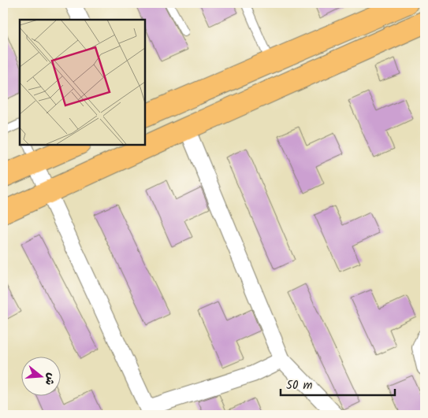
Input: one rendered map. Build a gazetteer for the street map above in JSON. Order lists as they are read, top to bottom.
{
  "scale_bar": "50 m",
  "north": "right"
}
